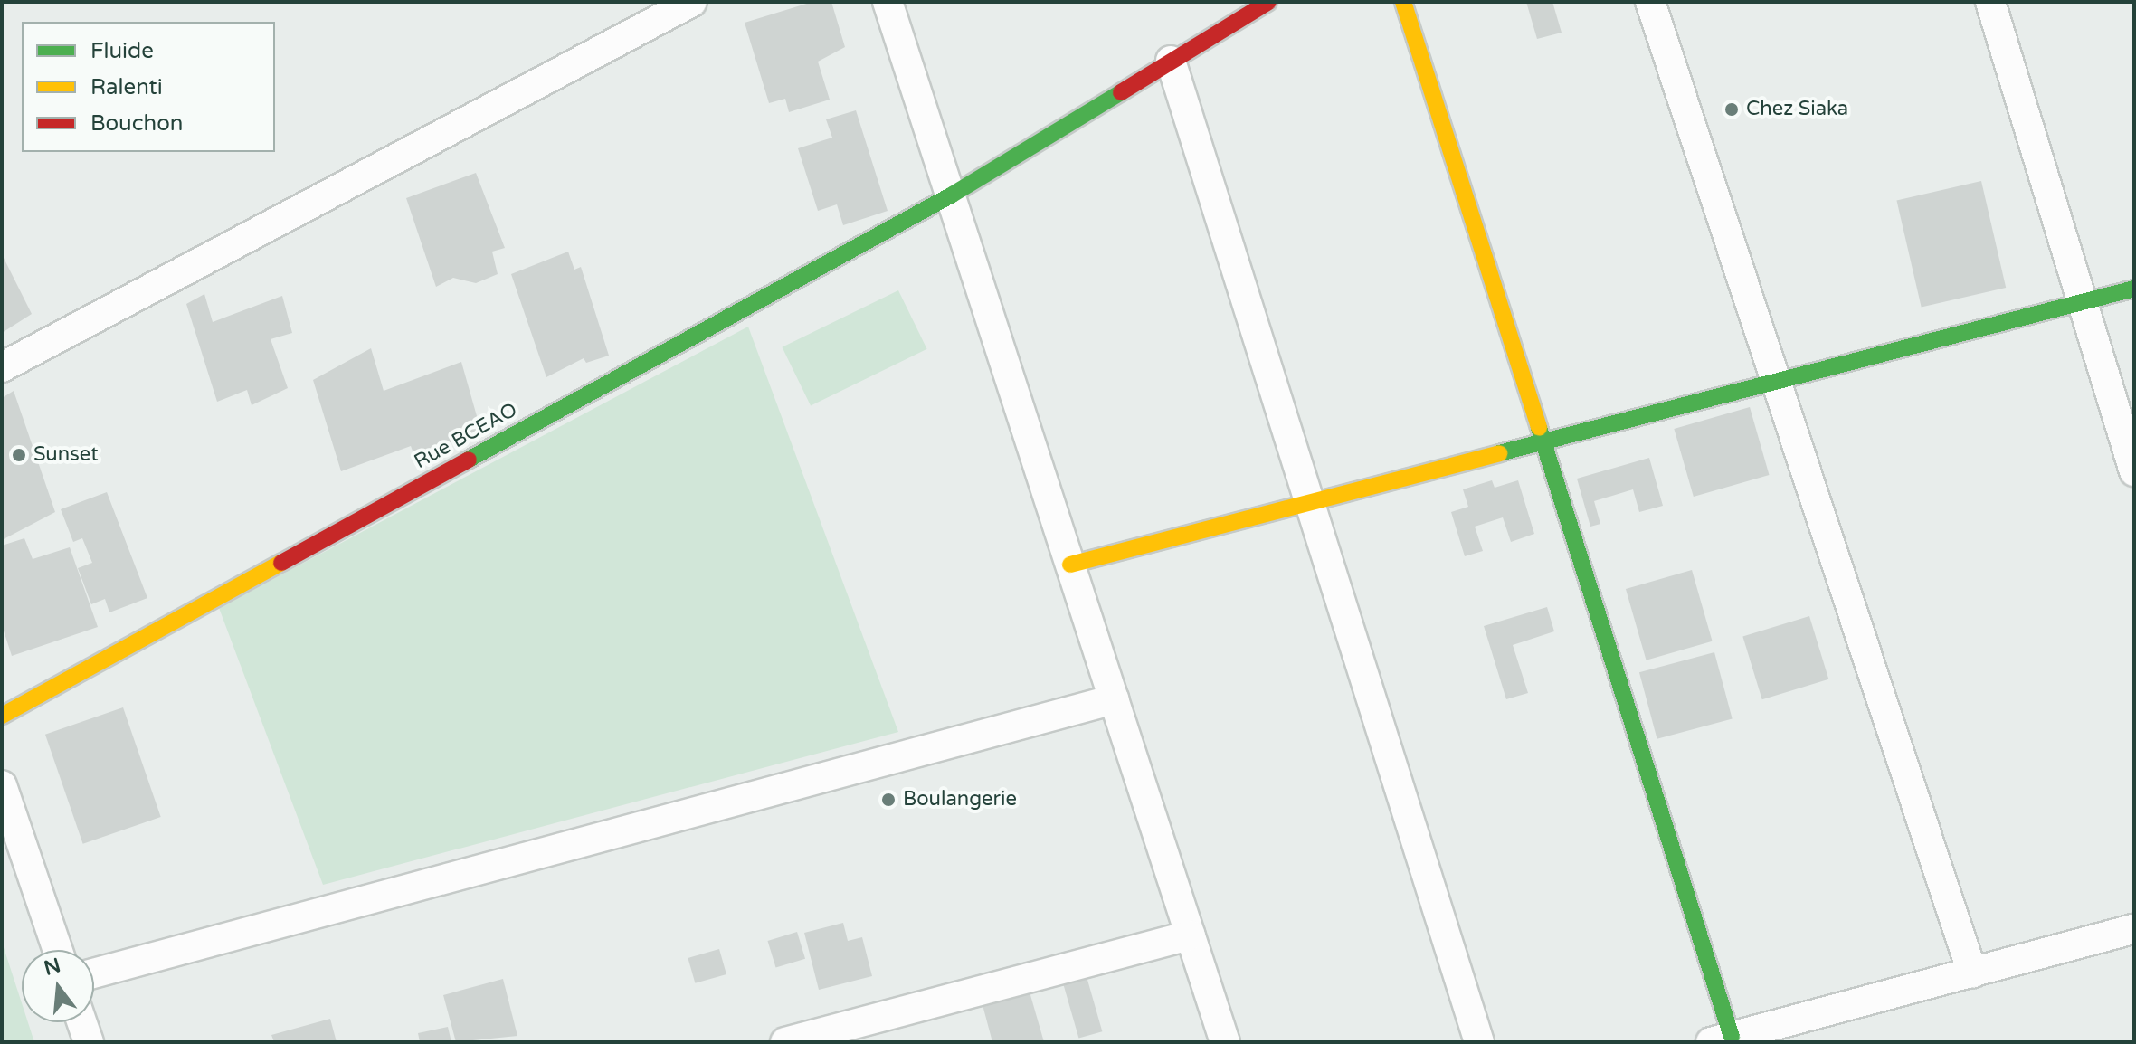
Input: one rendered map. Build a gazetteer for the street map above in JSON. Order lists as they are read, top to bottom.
{
  "streets": {
    "street": ["Rue BCEAO"]
  },
  "places": ["Chez Siaka", "Sunset", "Boulangerie"],
  "legend": ["Fluide", "Ralenti", "Bouchon"],
  "north": "top"
}
